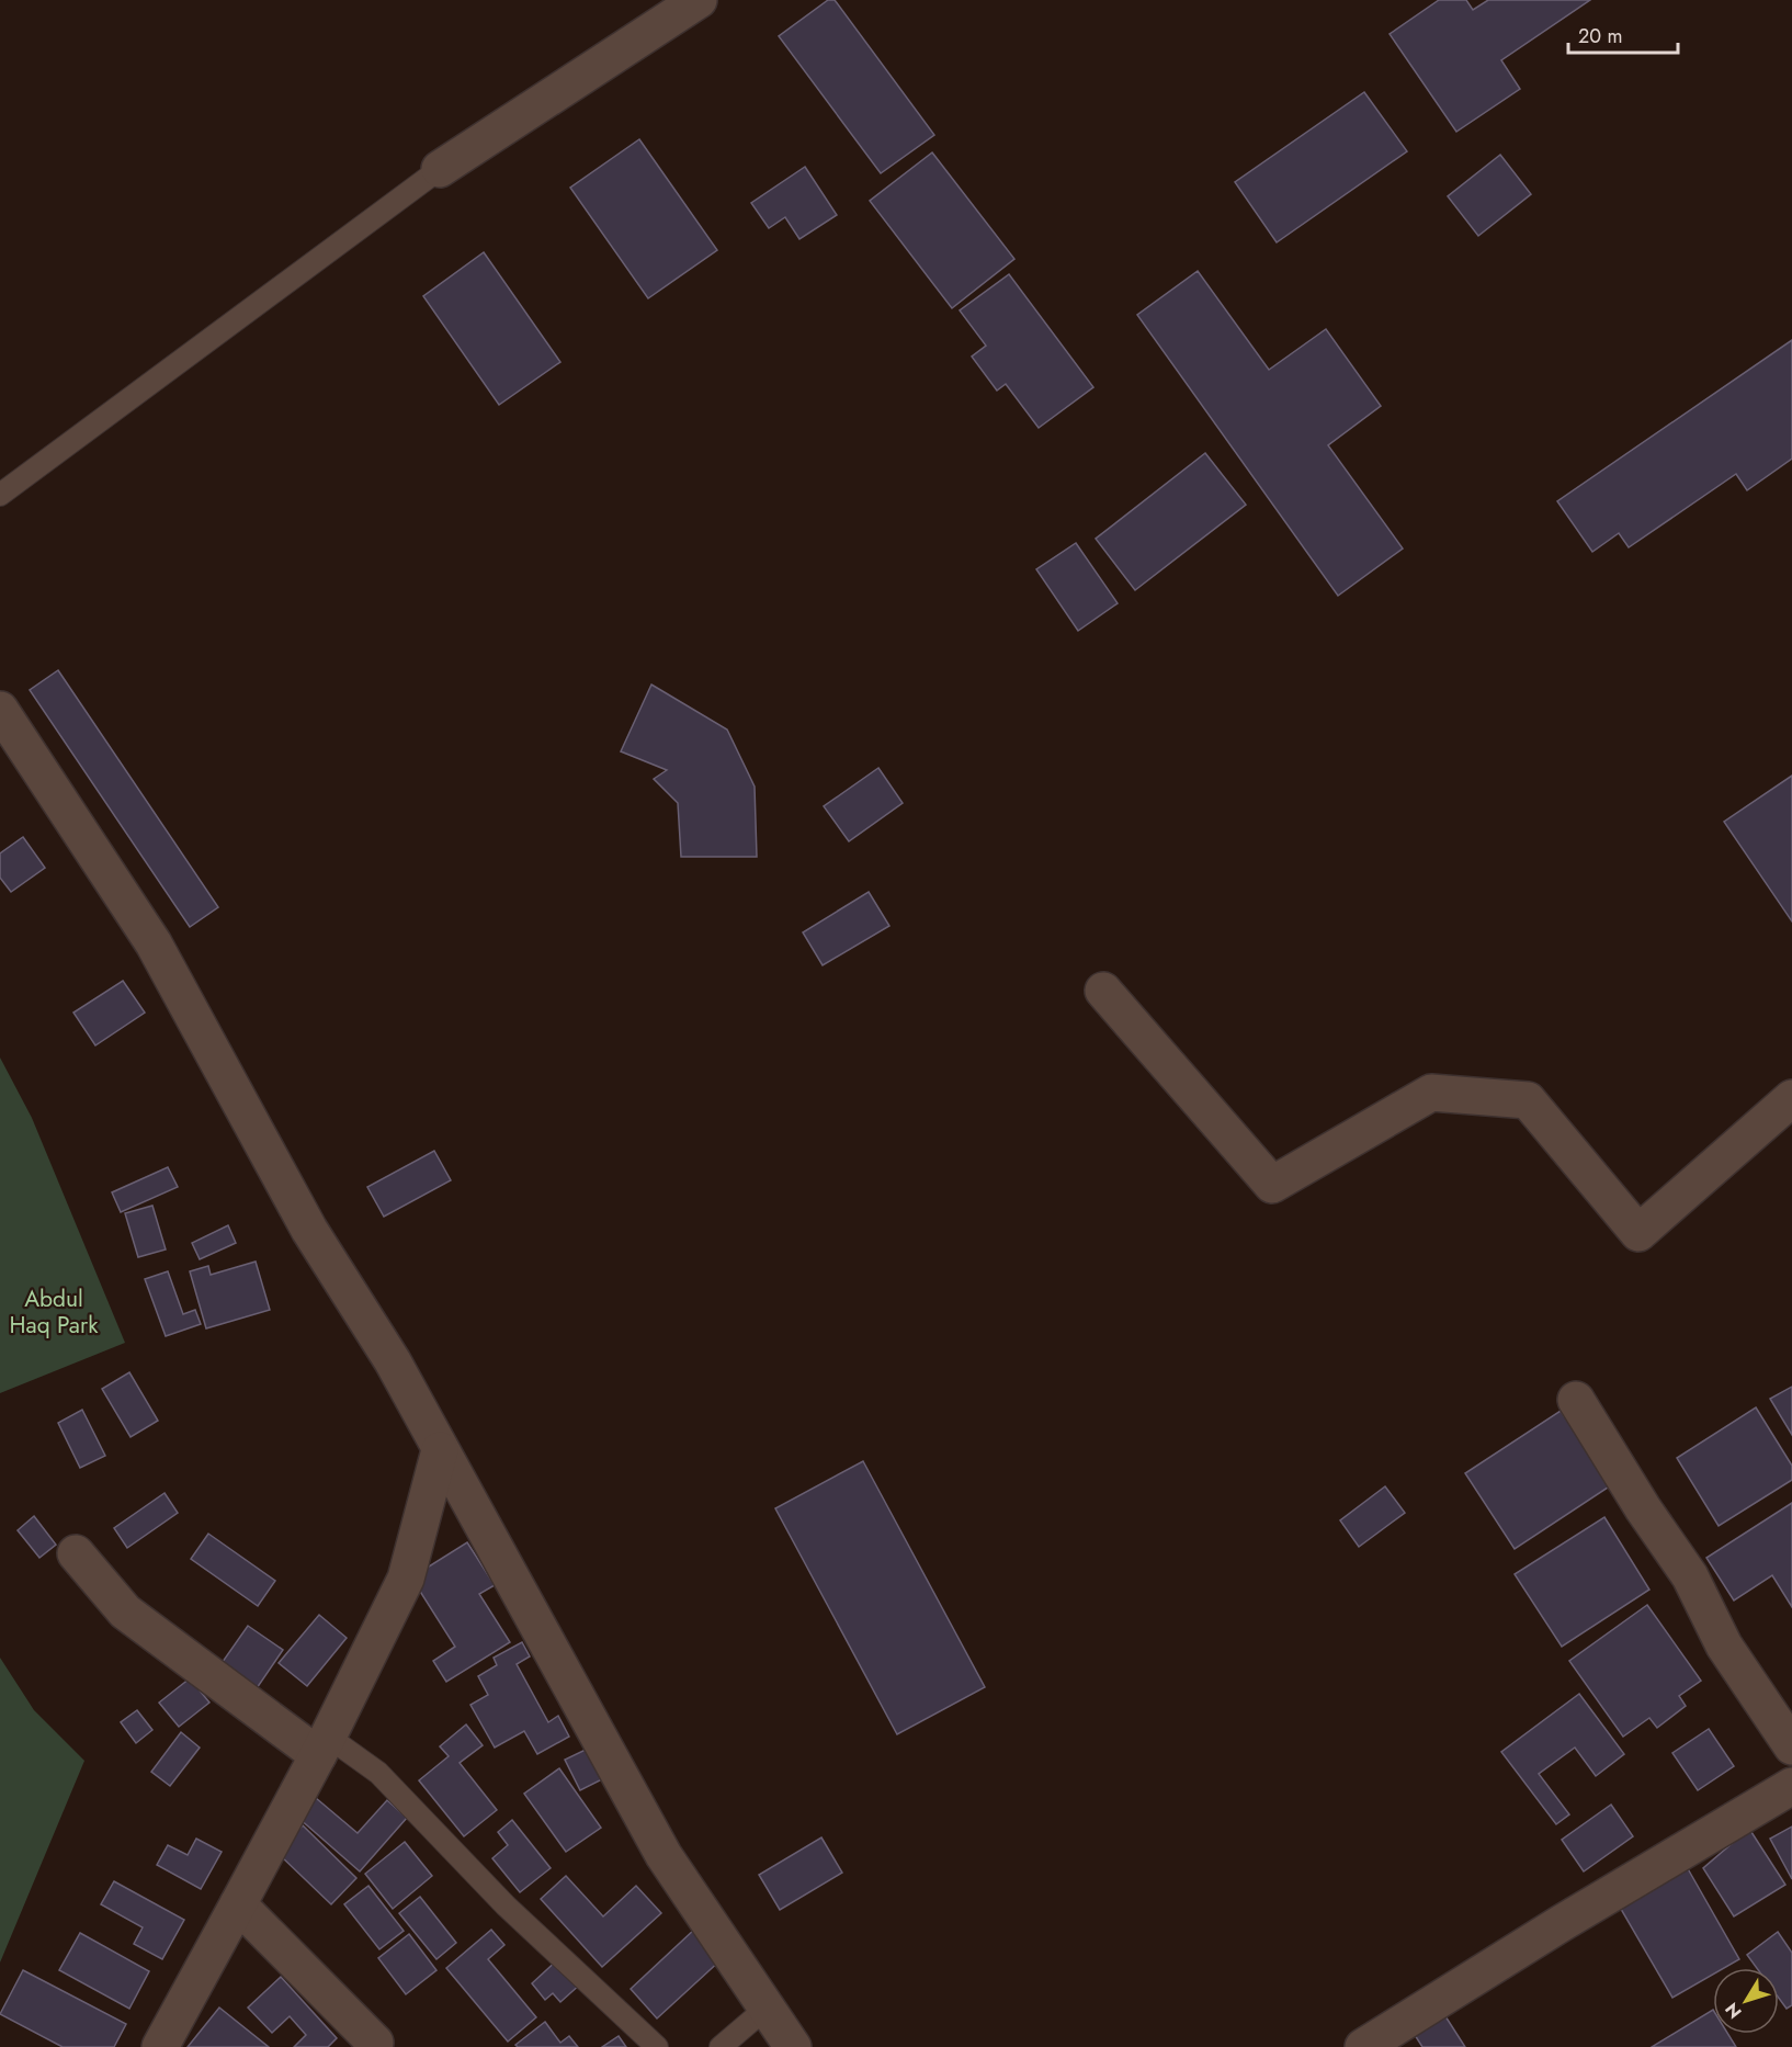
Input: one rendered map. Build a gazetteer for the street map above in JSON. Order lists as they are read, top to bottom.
{
  "parks": ["Abdul Haq Park"],
  "scale_bar": "20 m",
  "north": "bottom left"
}
